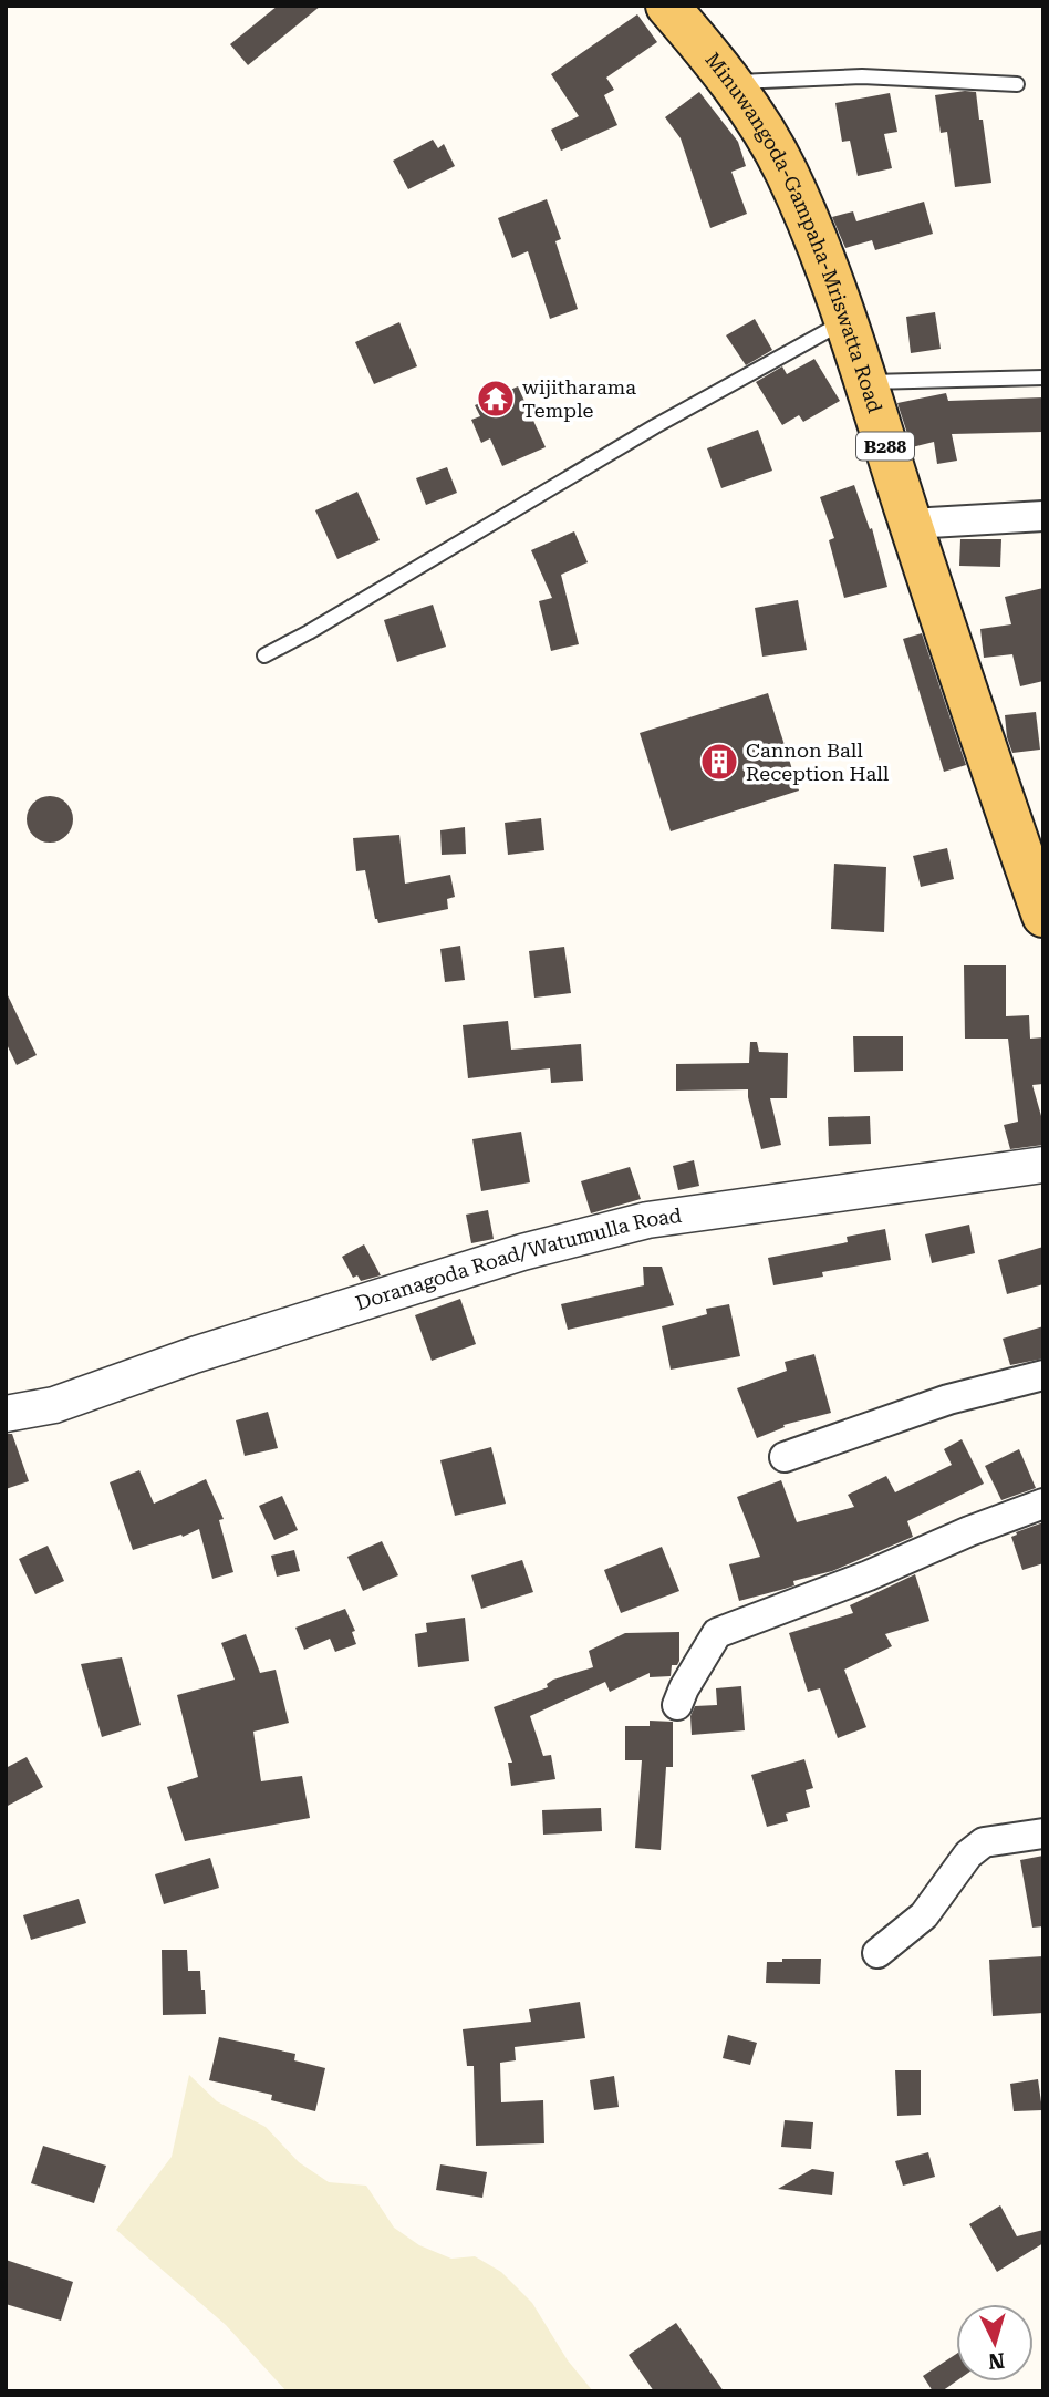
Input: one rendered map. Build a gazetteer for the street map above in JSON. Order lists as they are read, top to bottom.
{
  "streets": {
    "main road": ["Minuwangoda-Gampaha-Mriswatta Road", "B288"],
    "street": ["Doranagoda Road/Watumulla Road"]
  },
  "places": {
    "temple": ["wijitharama Temple"],
    "building": ["Cannon Ball Reception Hall"]
  },
  "north": "bottom"
}
